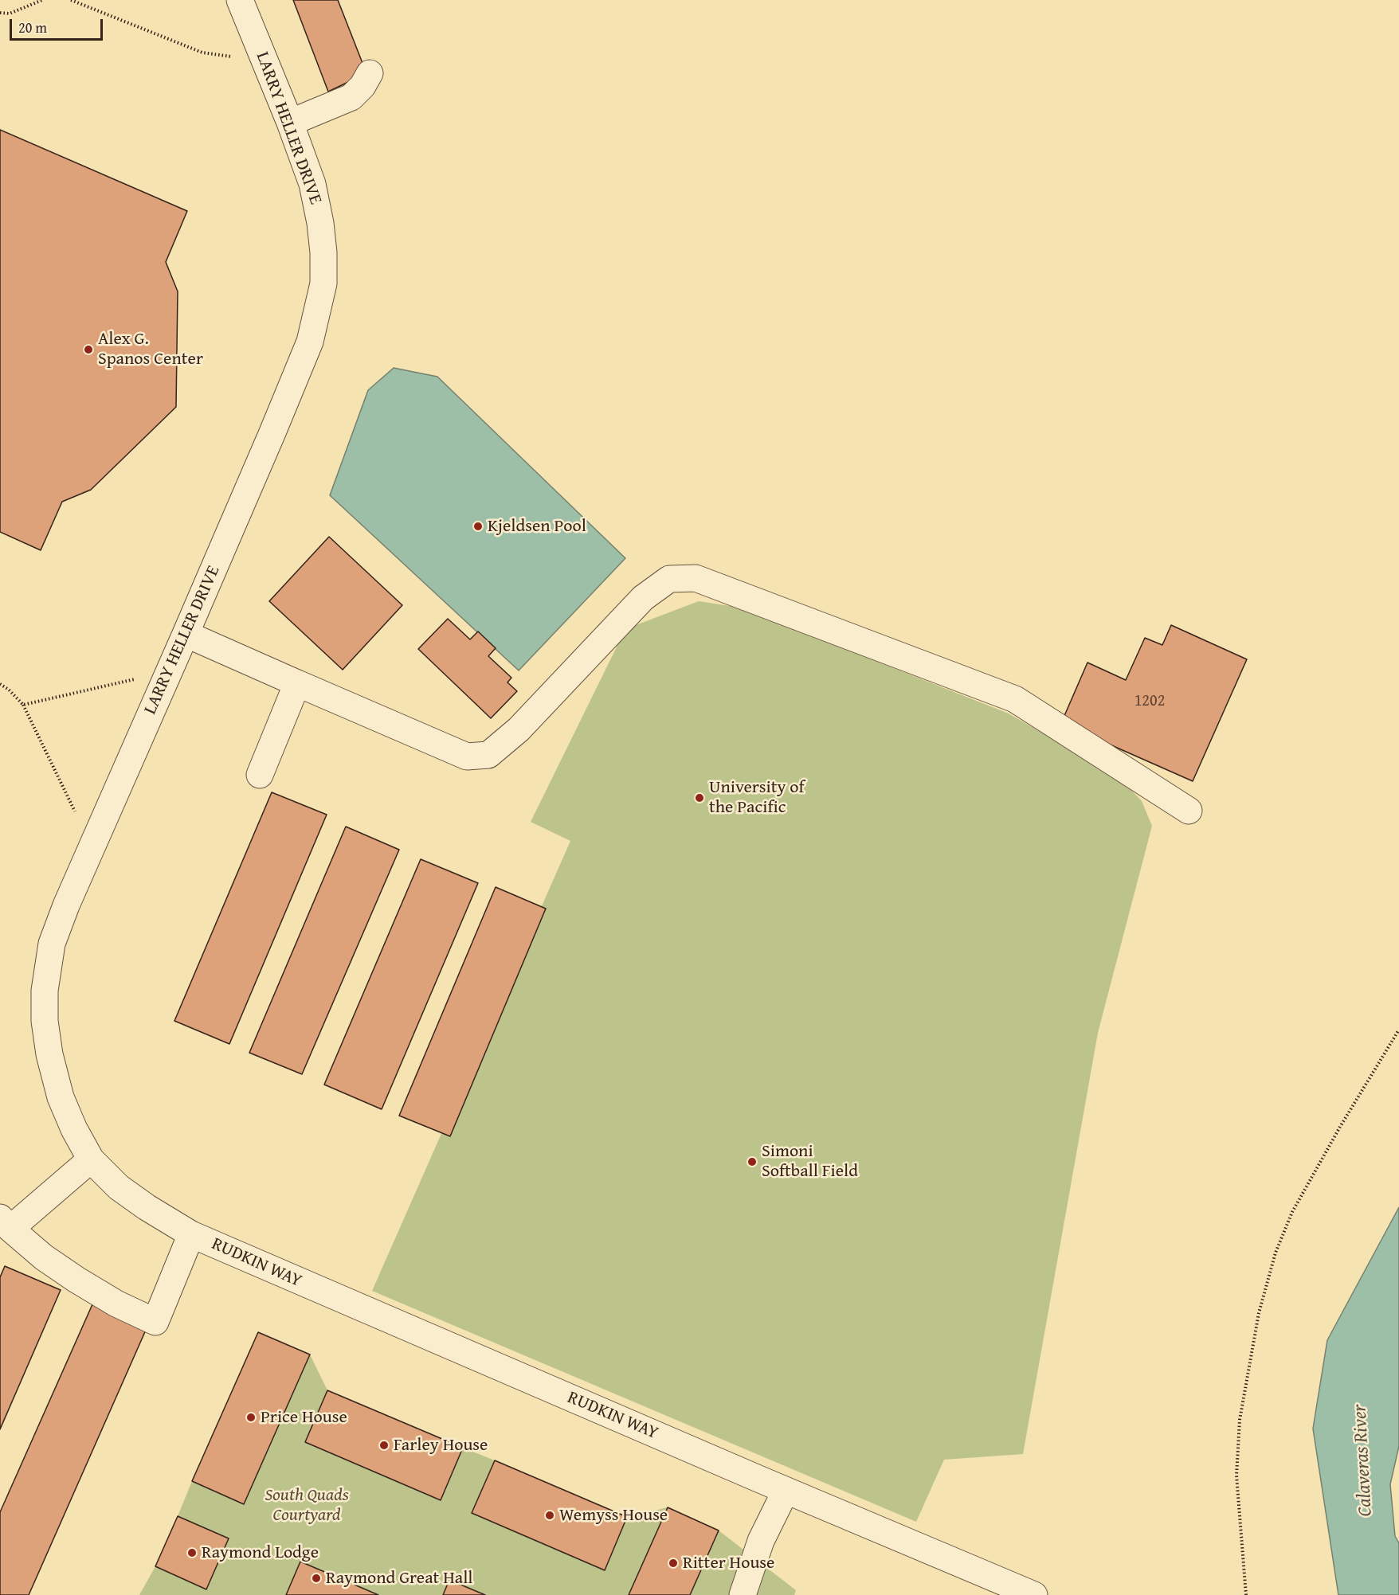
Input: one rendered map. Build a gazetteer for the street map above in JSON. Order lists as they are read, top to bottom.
{
  "streets": {
    "street": ["LARRY HELLER DRIVE", "RUDKIN WAY"]
  },
  "crossings": [
    ["LARRY HELLER DRIVE", "RUDKIN WAY"]
  ],
  "water": ["Calaveras River"],
  "parks": ["South Quads Courtyard"],
  "places": [
    "Alex G. Spanos Center",
    "Kjeldsen Pool",
    "University of the Pacific",
    "Simoni Softball Field",
    "Price House",
    "Farley House",
    "Wemyss House",
    "Raymond Lodge",
    "Ritter House",
    "Raymond Great Hall"
  ],
  "house_numbers": ["1202"],
  "scale_bar": "20 m"
}
